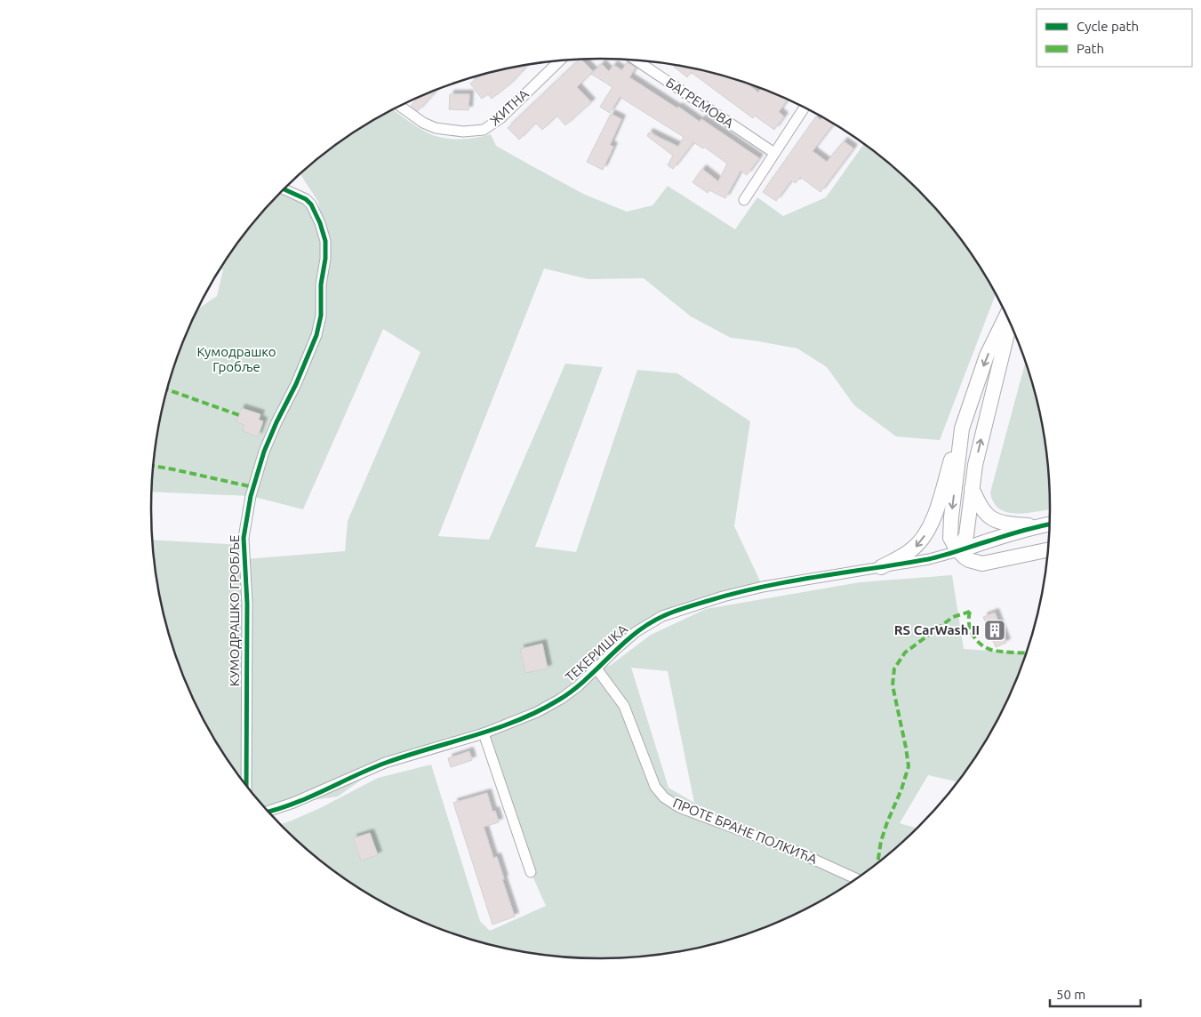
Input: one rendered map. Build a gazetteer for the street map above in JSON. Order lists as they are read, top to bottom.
{
  "streets": {
    "street": [
      "БАГРЕМОВА",
      "ЖИТНА",
      "КУМОДРАШКО ГРОБЉЕ",
      "ТЕКЕРИШКА",
      "ПРОТЕ БРАНЕ ПОЛКИЋА"
    ]
  },
  "crossings": [
    ["ТЕКЕРИШКА", "ПРОТЕ БРАНЕ ПОЛКИЋА"]
  ],
  "parks": ["Кумодрашко Гробље"],
  "places": {
    "building": ["RS CarWash II"]
  },
  "legend": ["Cycle path", "Path"],
  "scale_bar": "50 m"
}
